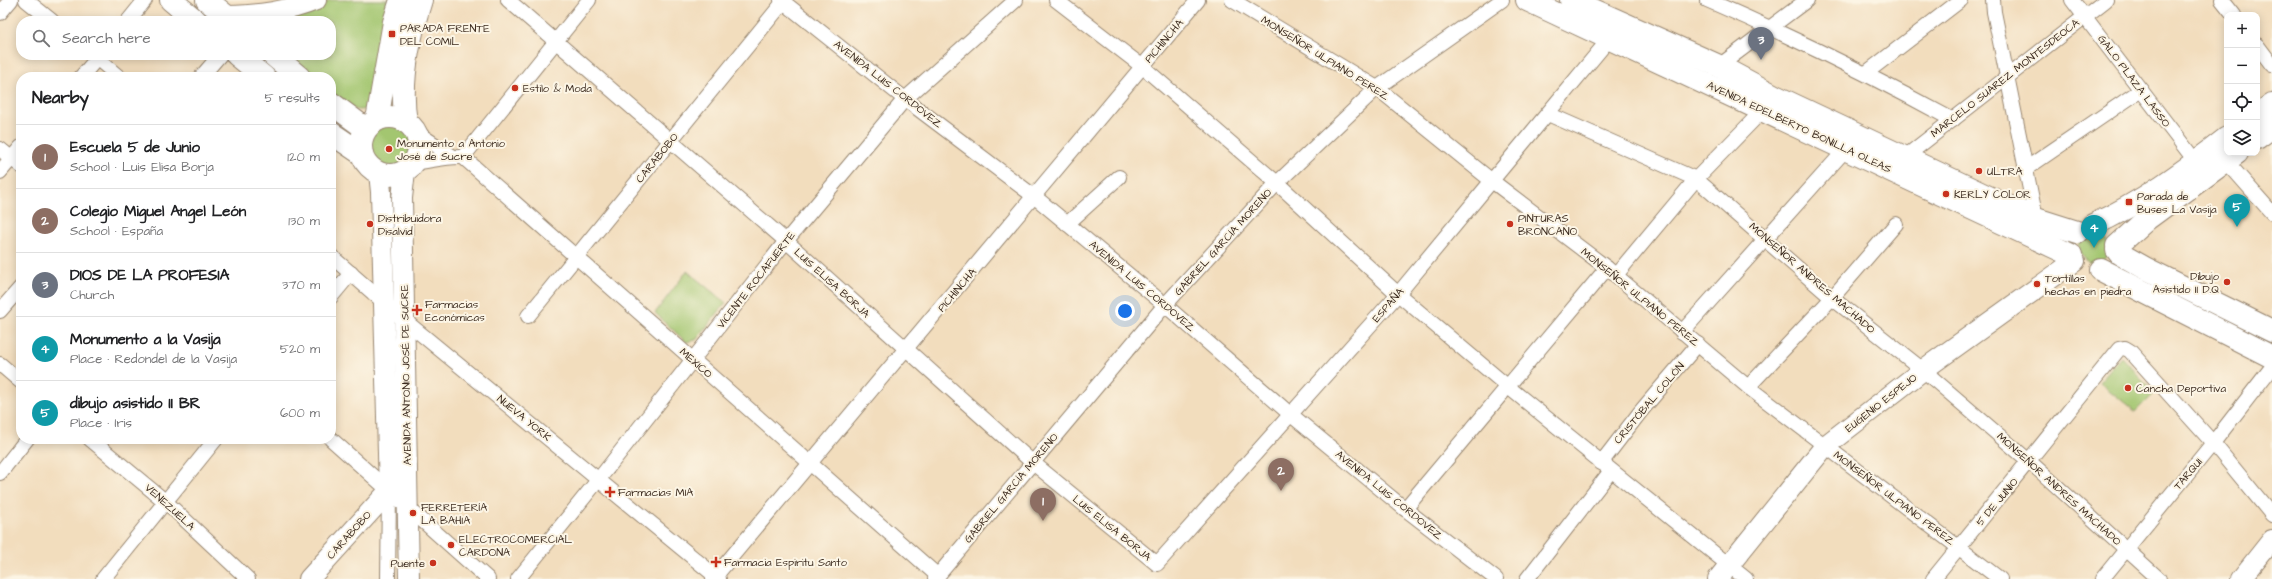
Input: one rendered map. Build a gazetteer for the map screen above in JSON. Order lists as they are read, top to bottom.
{
  "streets": {
    "main road": [
      "AVENIDA EDELBERTO BONILLA OLEAS",
      "CARABOBO",
      "AVENIDA ANTONIO JOSÉ DE SUCRE",
      "EUGENIO ESPEJO"
    ],
    "street": [
      "PICHINCHA",
      "MONSEÑOR ULPIANO PEREZ",
      "MARCELO SUAREZ MONTESDEOCA",
      "GALO PLAZA LASSO",
      "AVENIDA LUIS CORDOVEZ",
      "GABRIEL GARCÍA MORENO",
      "MONSEÑOR ANDRES MACHADO",
      "VICENTE ROCAFUERTE",
      "LUIS ELISA BORJA",
      "ESPAÑA",
      "MEXICO",
      "CRISTÓBAL COLÓN",
      "NUEVA YORK",
      "TARQUI",
      "5 DE JUNIO",
      "VENEZUELA"
    ]
  },
  "crossings": [
    ["PICHINCHA", "AVENIDA LUIS CORDOVEZ"],
    ["PICHINCHA", "LUIS ELISA BORJA"],
    ["PICHINCHA", "MEXICO"],
    ["PICHINCHA", "NUEVA YORK"],
    ["MONSEÑOR ULPIANO PEREZ", "GABRIEL GARCÍA MORENO"],
    ["MONSEÑOR ULPIANO PEREZ", "ESPAÑA"],
    ["MONSEÑOR ULPIANO PEREZ", "CRISTÓBAL COLÓN"],
    ["MONSEÑOR ULPIANO PEREZ", "EUGENIO ESPEJO"],
    ["MONSEÑOR ULPIANO PEREZ", "5 DE JUNIO"],
    ["MARCELO SUAREZ MONTESDEOCA", "GALO PLAZA LASSO"],
    ["MARCELO SUAREZ MONTESDEOCA", "AVENIDA EDELBERTO BONILLA OLEAS"],
    ["AVENIDA LUIS CORDOVEZ", "CARABOBO"],
    ["AVENIDA LUIS CORDOVEZ", "GABRIEL GARCÍA MORENO"],
    ["AVENIDA LUIS CORDOVEZ", "VICENTE ROCAFUERTE"],
    ["AVENIDA LUIS CORDOVEZ", "ESPAÑA"],
    ["AVENIDA EDELBERTO BONILLA OLEAS", "ESPAÑA"],
    ["AVENIDA EDELBERTO BONILLA OLEAS", "EUGENIO ESPEJO"],
    ["CARABOBO", "LUIS ELISA BORJA"],
    ["CARABOBO", "MEXICO"],
    ["CARABOBO", "AVENIDA ANTONIO JOSÉ DE SUCRE"],
    ["GABRIEL GARCÍA MORENO", "LUIS ELISA BORJA"],
    ["GABRIEL GARCÍA MORENO", "MEXICO"],
    ["MONSEÑOR ANDRES MACHADO", "ESPAÑA"],
    ["MONSEÑOR ANDRES MACHADO", "EUGENIO ESPEJO"],
    ["MONSEÑOR ANDRES MACHADO", "TARQUI"],
    ["MONSEÑOR ANDRES MACHADO", "5 DE JUNIO"],
    ["VICENTE ROCAFUERTE", "LUIS ELISA BORJA"],
    ["VICENTE ROCAFUERTE", "MEXICO"],
    ["VICENTE ROCAFUERTE", "NUEVA YORK"],
    ["LUIS ELISA BORJA", "ESPAÑA"],
    ["MEXICO", "AVENIDA ANTONIO JOSÉ DE SUCRE"],
    ["AVENIDA ANTONIO JOSÉ DE SUCRE", "NUEVA YORK"],
    ["TARQUI", "5 DE JUNIO"]
  ],
  "places": {
    "transit": ["PARADA FRENTE DEL COMIL", "Parada de Buses La Vasija"],
    "other": [
      "Estilo & Moda",
      "Monumento a Antonio José de Sucre",
      "ULTRA",
      "KERLY COLOR",
      "Distribuidora Disalvid",
      "PINTURAS BRONCANO",
      "Dibujo Asistido II D.Q",
      "Tortillas hechas en piedra",
      "Cancha Deportiva",
      "FERRETERÍA LA BAHIA",
      "ELECTROCOMERCIAL CARDONA",
      "Puente"
    ],
    "health": ["Farmacias Económicas", "Farmacias MIA", "Farmacia Espiritu Santo"]
  },
  "page": {
    "map_buttons": ["+", "−"],
    "search": "Search here",
    "pins": [
      "3",
      "5",
      "4",
      "2",
      "1"
    ],
    "heading": ["Nearby", "5 results"],
    "list": [
      {
        "mark": "1",
        "name": "Escuela 5 de Junio",
        "note": "School · Luis Elisa Borja",
        "value": "120 m"
      },
      {
        "mark": "2",
        "name": "Colegio Miguel Angel León",
        "note": "School · España",
        "value": "130 m"
      },
      {
        "mark": "3",
        "name": "DIOS DE LA PROFESIA",
        "note": "Church",
        "value": "370 m"
      },
      {
        "mark": "4",
        "name": "Monumento a la Vasija",
        "note": "Place · Redondel de la Vasija",
        "value": "520 m"
      },
      {
        "mark": "5",
        "name": "dibujo asistido II BR",
        "note": "Place · Iris",
        "value": "600 m"
      }
    ]
  }
}
